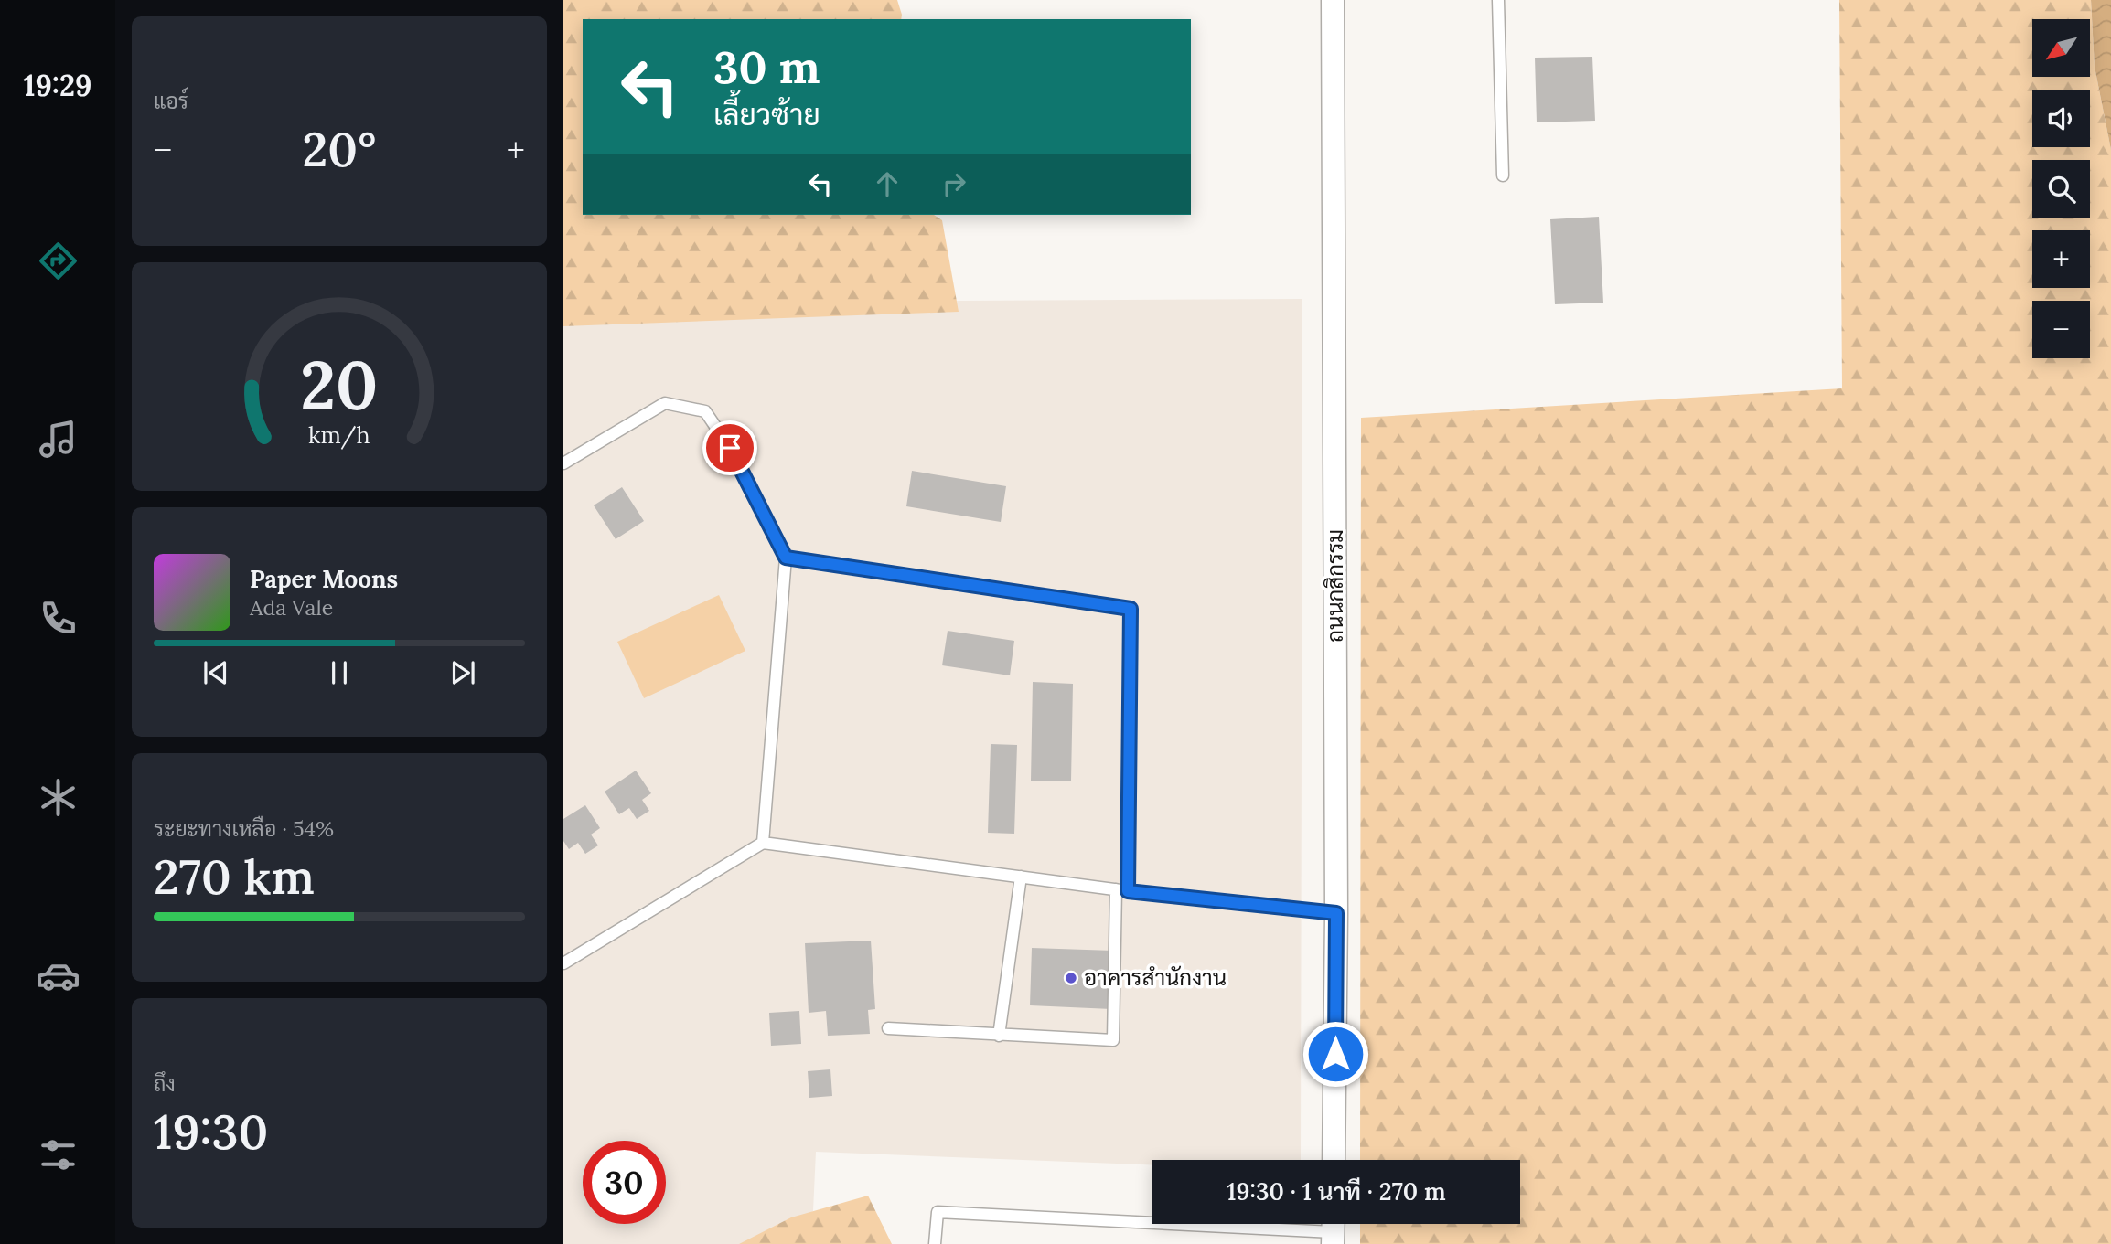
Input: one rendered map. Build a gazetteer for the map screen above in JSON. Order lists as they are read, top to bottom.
{
  "streets": {
    "street": ["ถนนกสิกรรม"]
  },
  "places": ["อาคารสำนักงาน"],
  "north": "bottom left",
  "page": {
    "tabs": "19:29",
    "tile": [
      "แอร์",
      ["ระยะทางเหลือ · 54%", "270 km"],
      ["ถึง", "19:30"]
    ],
    "map_buttons": ["+", "−"],
    "turn": ["30 m", "เลี้ยวซ้าย"],
    "heat": ["−", "20°", "+"],
    "song": ["Paper Moons", "Ada Vale"],
    "limit": "30",
    "trip": "19:30 · 1 นาที · 270 m",
    "gauge": ["20", "km/h"]
  }
}
